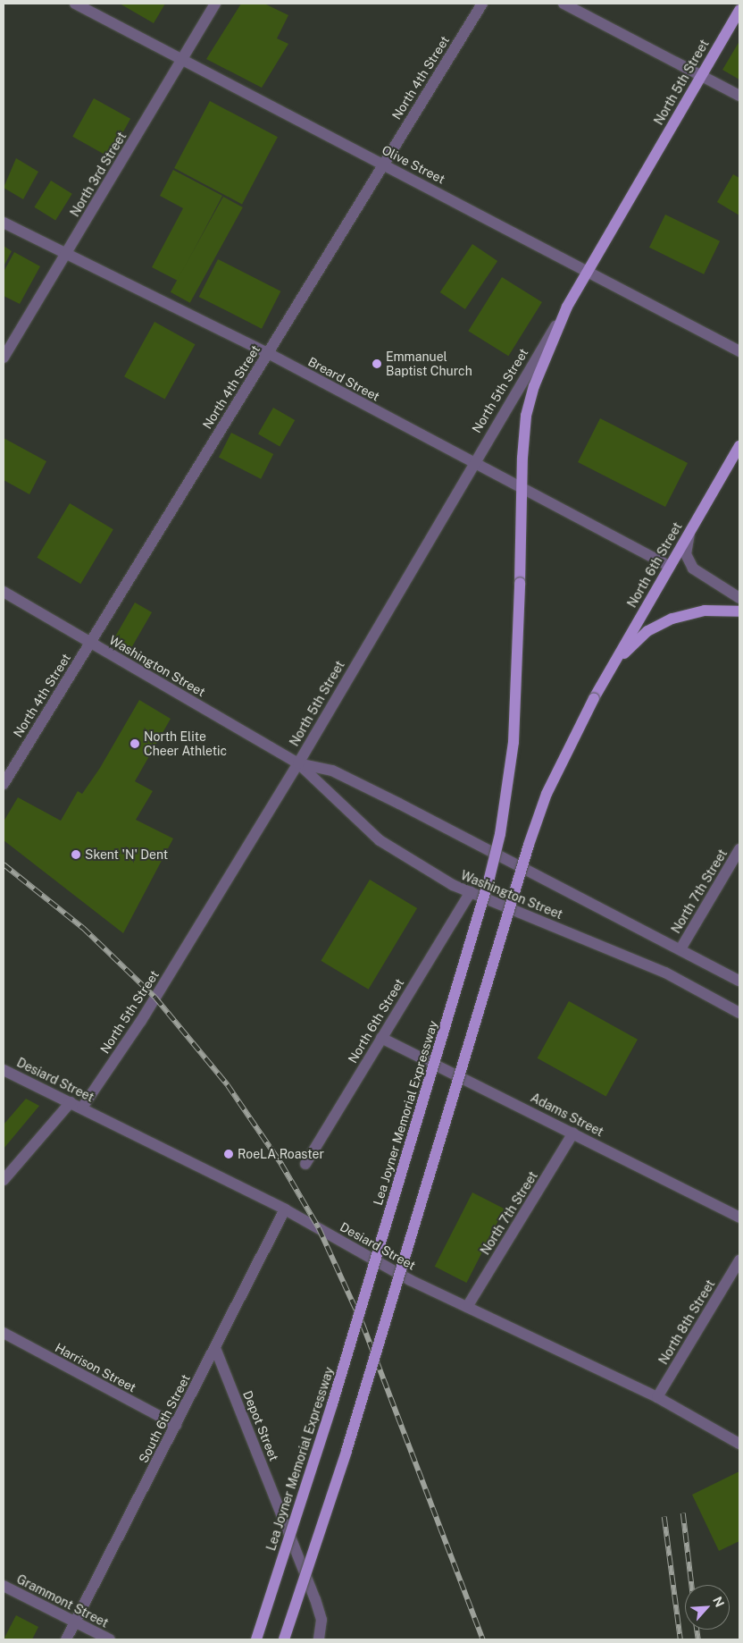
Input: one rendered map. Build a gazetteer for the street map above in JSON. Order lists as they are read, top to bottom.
{
  "streets": {
    "main road": ["North 5th Street", "North 6th Street", "Lea Joyner Memorial Expressway"],
    "street": [
      "North 4th Street",
      "Olive Street",
      "North 3rd Street",
      "Breard Street",
      "Washington Street",
      "North 7th Street",
      "Desiard Street",
      "Adams Street",
      "North 8th Street",
      "Harrison Street",
      "South 6th Street",
      "Depot Street",
      "Grammont Street"
    ]
  },
  "crossings": [
    ["North 4th Street", "Olive Street"],
    ["North 4th Street", "Breard Street"],
    ["North 4th Street", "Washington Street"],
    ["North 5th Street", "Olive Street"],
    ["North 5th Street", "Breard Street"],
    ["North 5th Street", "Washington Street"],
    ["North 5th Street", "Desiard Street"],
    ["North 5th Street", "Lea Joyner Memorial Expressway"],
    ["Olive Street", "North 3rd Street"],
    ["North 3rd Street", "Breard Street"],
    ["Breard Street", "North 6th Street"],
    ["North 6th Street", "Washington Street"],
    ["North 6th Street", "Adams Street"],
    ["Washington Street", "North 7th Street"],
    ["North 7th Street", "Desiard Street"],
    ["North 7th Street", "Adams Street"],
    ["Desiard Street", "North 8th Street"],
    ["Desiard Street", "South 6th Street"],
    ["Harrison Street", "South 6th Street"],
    ["South 6th Street", "Depot Street"],
    ["South 6th Street", "Grammont Street"]
  ],
  "places": [
    "Emmanuel Baptist Church",
    "North Elite Cheer Athletic",
    "Skent 'N' Dent",
    "RoeLA Roaster"
  ],
  "north": "top right"
}
